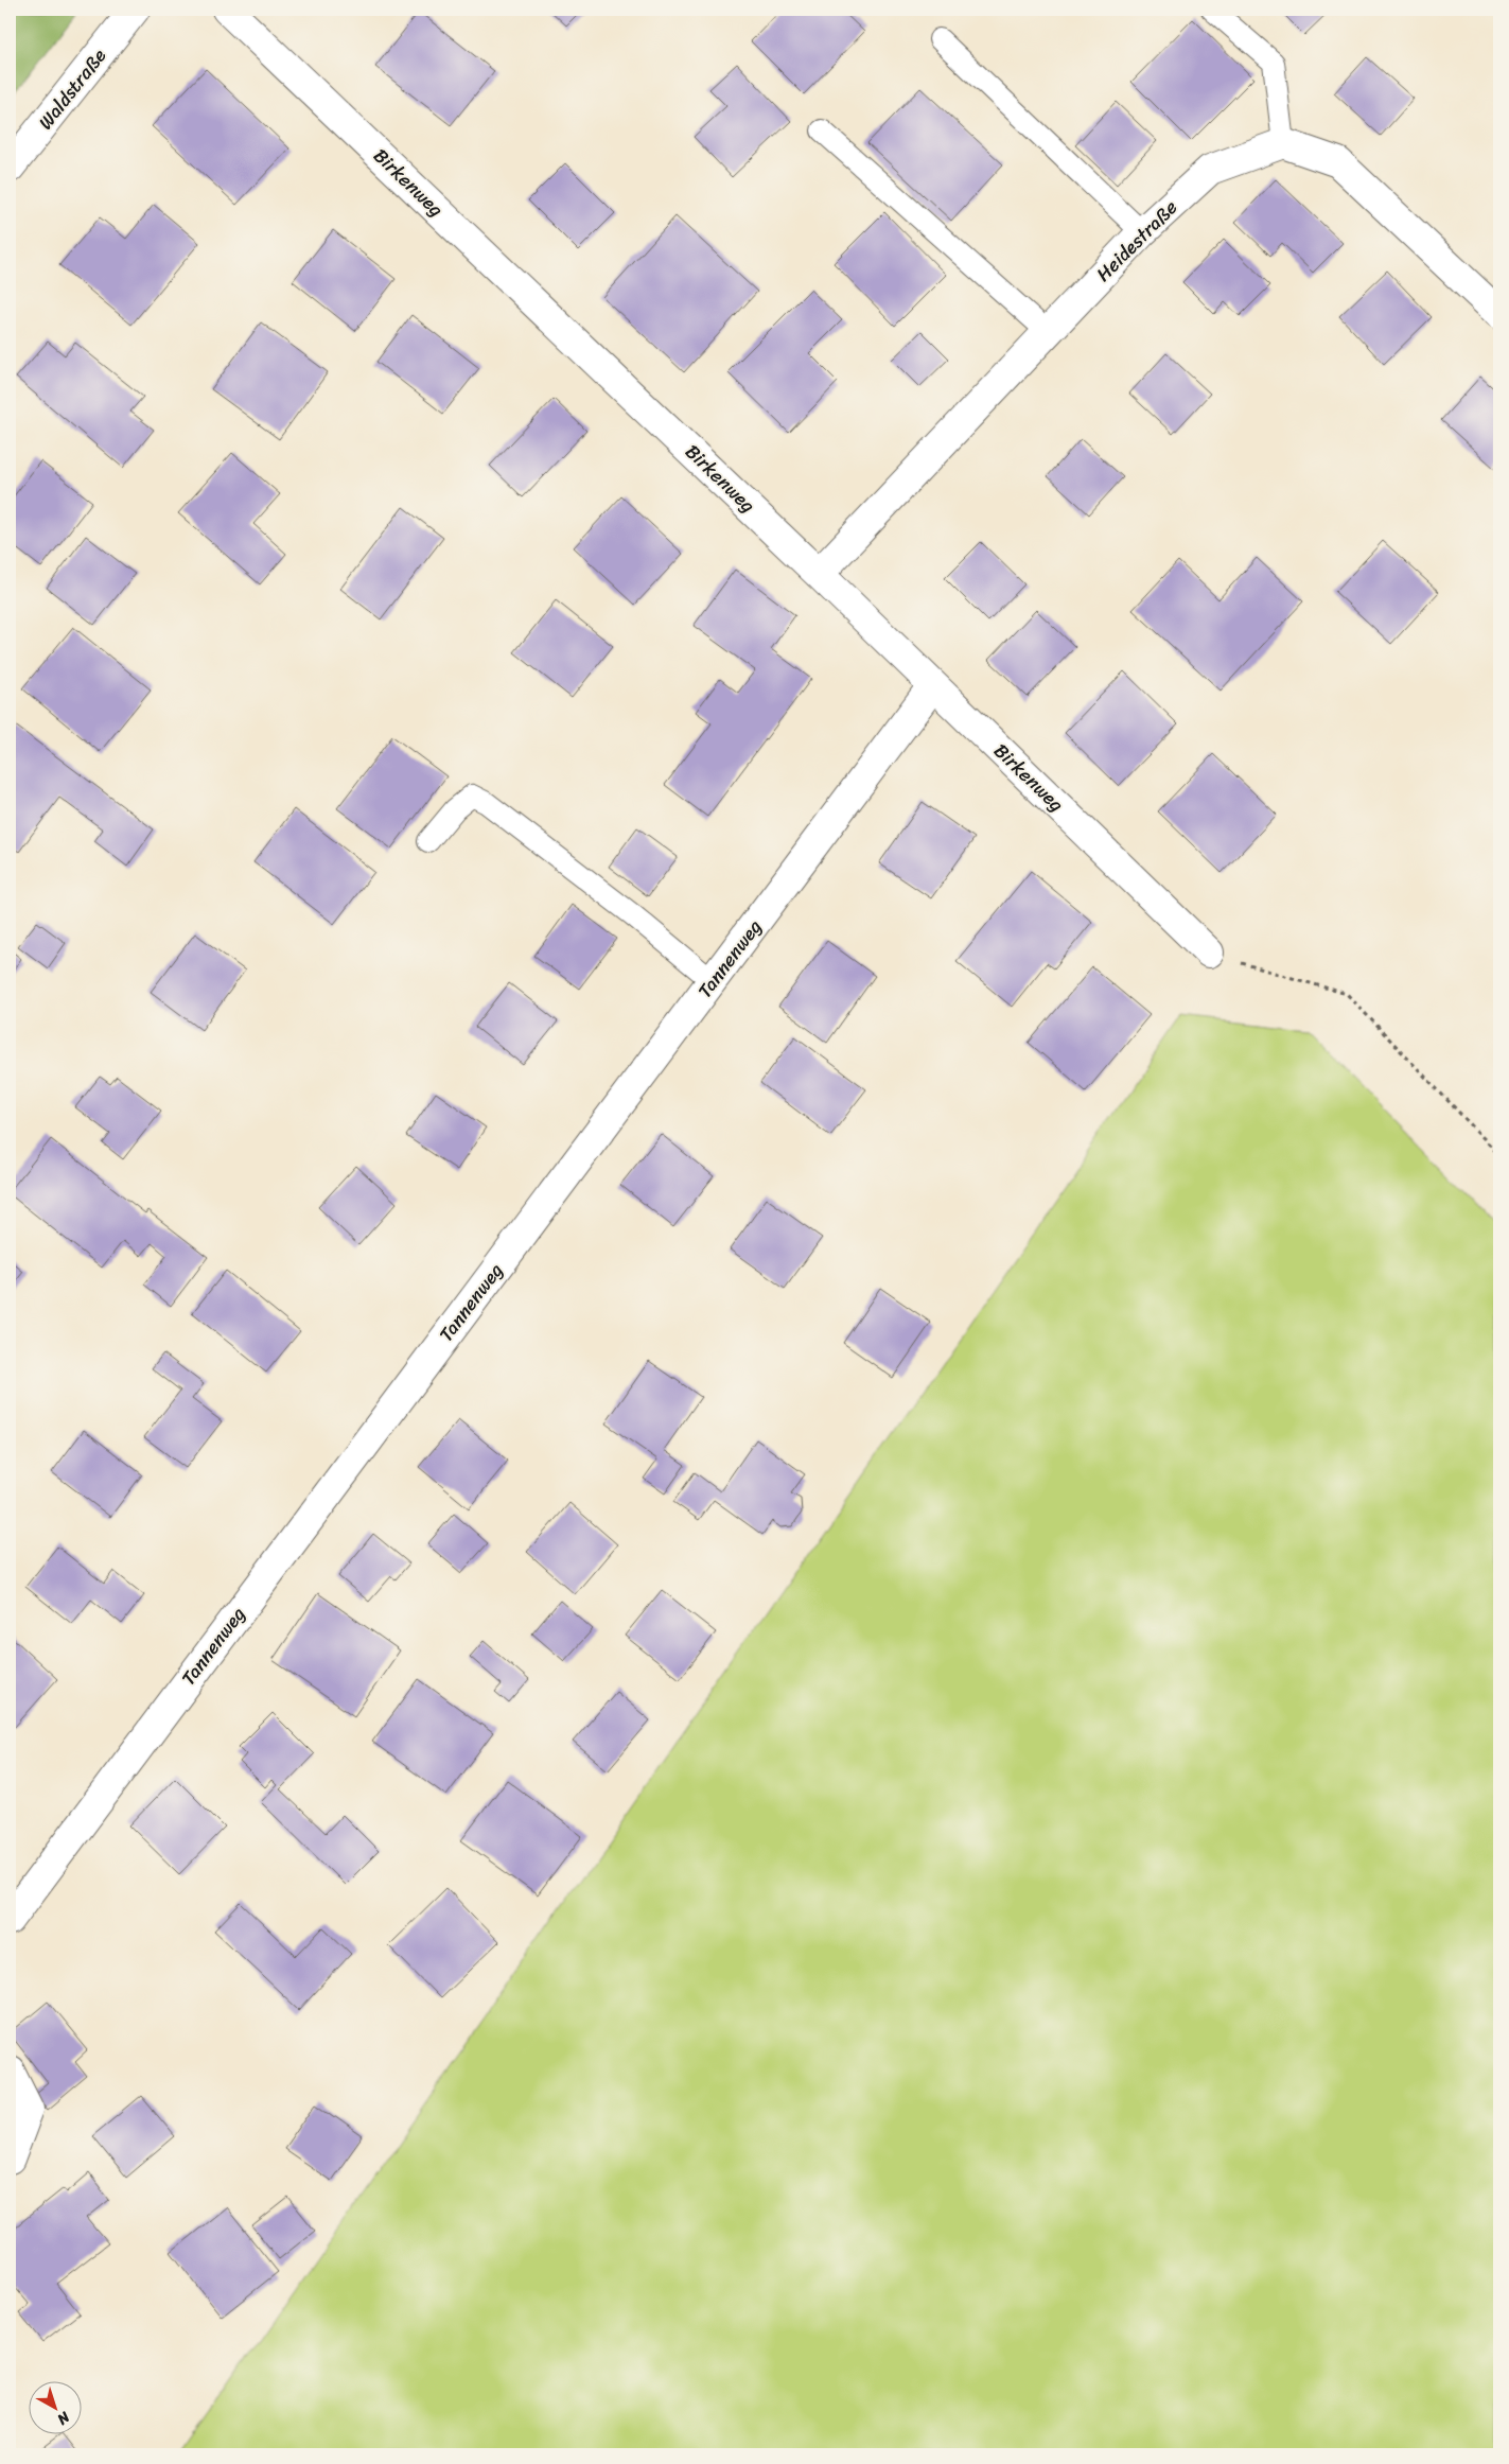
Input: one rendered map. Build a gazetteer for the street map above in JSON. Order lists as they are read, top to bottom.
{
  "streets": {
    "street": [
      "Waldstraße",
      "Birkenweg",
      "Heidestraße",
      "Tannenweg"
    ]
  },
  "crossings": [
    ["Birkenweg", "Heidestraße"],
    ["Birkenweg", "Tannenweg"]
  ],
  "north": "bottom right"
}
